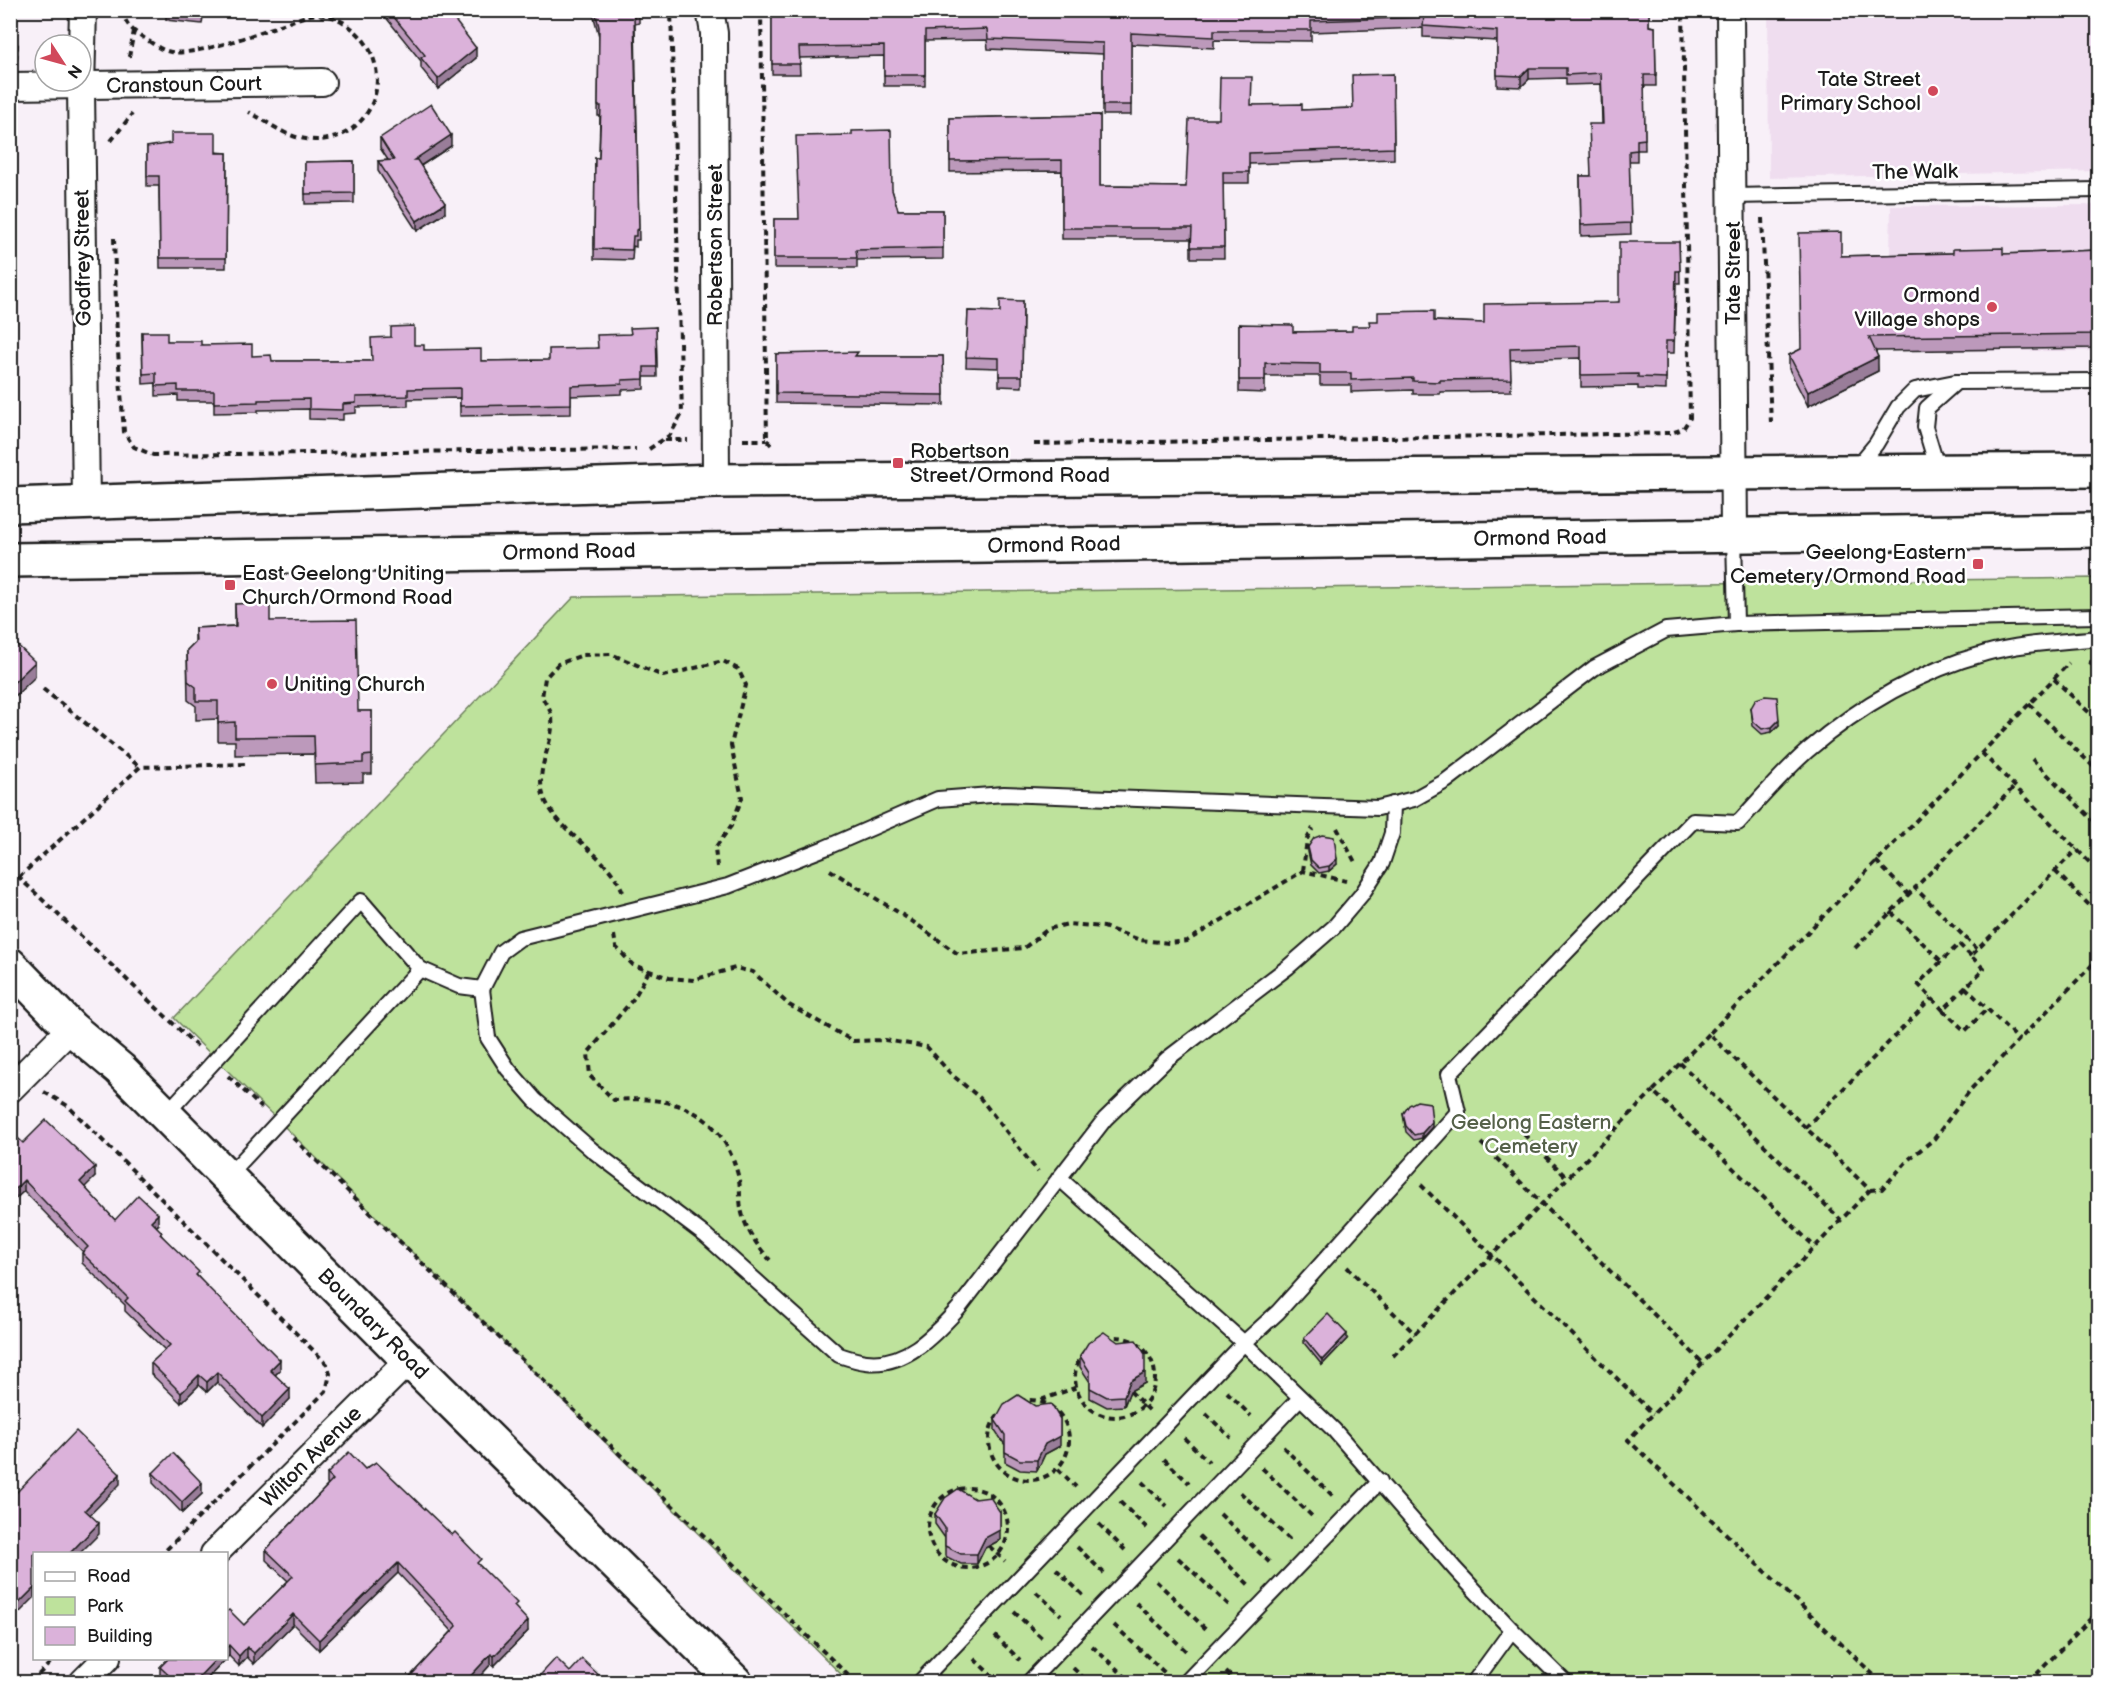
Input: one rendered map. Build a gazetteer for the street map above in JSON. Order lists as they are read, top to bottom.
{
  "streets": {
    "main road": ["Ormond Road", "Boundary Road"],
    "street": [
      "Cranstoun Court",
      "Robertson Street",
      "Godfrey Street",
      "Tate Street",
      "Wilton Avenue"
    ],
    "lane": ["The Walk"]
  },
  "crossings": [
    ["The Walk", "Tate Street"],
    ["Tate Street", "Ormond Road"],
    ["Boundary Road", "Wilton Avenue"]
  ],
  "parks": ["Geelong Eastern Cemetery"],
  "places": {
    "other": ["Tate Street Primary School", "Ormond Village shops", "Uniting Church"],
    "transit": ["Robertson Street/Ormond Road", "Geelong Eastern Cemetery/Ormond Road", "East Geelong Uniting Church/Ormond Road"]
  },
  "legend": ["Road", "Park", "Building"],
  "north": "bottom right"
}
